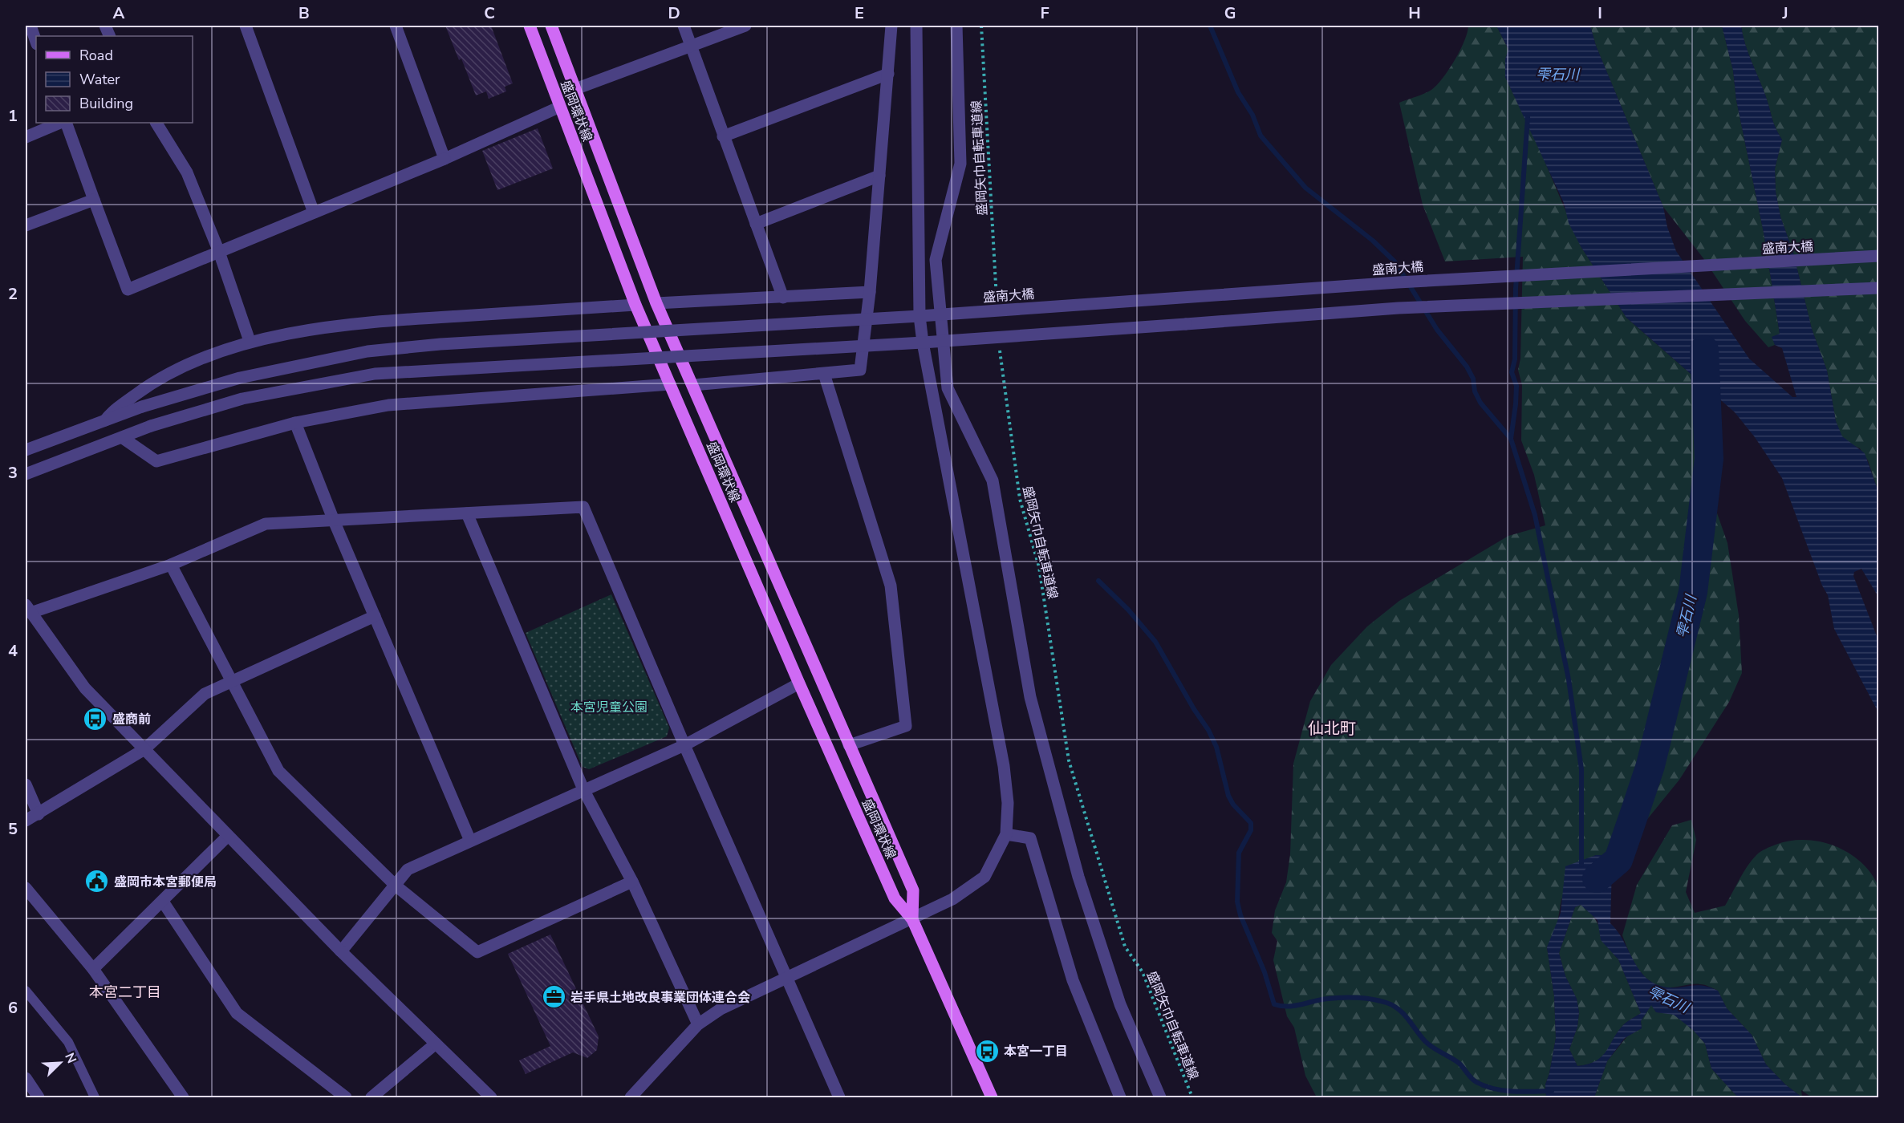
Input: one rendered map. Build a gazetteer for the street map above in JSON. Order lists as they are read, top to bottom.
{
  "streets": {
    "main road": ["盛岡環状線"],
    "street": ["盛南大橋"],
    "path": ["盛岡矢巾自転車道線"]
  },
  "districts": ["仙北町", "本宮二丁目"],
  "water": ["雫石川"],
  "parks": ["本宮児童公園"],
  "places": {
    "bus stop": ["盛商前", "本宮一丁目"],
    "public building": ["盛岡市本宮郵便局"],
    "office": ["岩手県土地改良事業団体連合会"]
  },
  "legend": ["Road", "Water", "Building"],
  "north": "top right",
  "grid": {
    "columns": [
      "A",
      "B",
      "C",
      "D",
      "E",
      "F",
      "G",
      "H",
      "I",
      "J"
    ],
    "rows": [
      "1",
      "2",
      "3",
      "4",
      "5",
      "6"
    ]
  }
}
